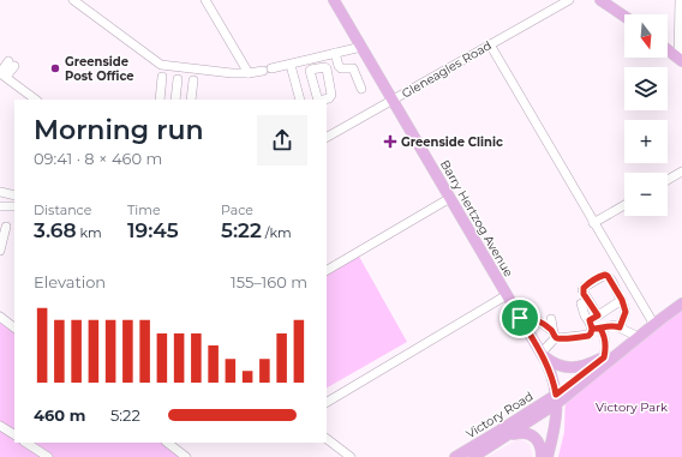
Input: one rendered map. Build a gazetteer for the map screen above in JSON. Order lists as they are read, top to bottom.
{
  "streets": {
    "main road": ["Barry Hertzog Avenue", "Victory Road"],
    "street": ["Gleneagles Road"]
  },
  "crossings": [
    ["Gleneagles Road", "Barry Hertzog Avenue"],
    ["Barry Hertzog Avenue", "Victory Road"]
  ],
  "parks": ["Victory Park"],
  "places": {
    "other": ["Greenside Post Office"],
    "health": ["Greenside Clinic"]
  },
  "north": "bottom",
  "page": {
    "map_buttons": ["+", "−"],
    "heading": ["Morning run", "09:41 · 8 × 460 m"],
    "stats": [
      ["Distance", "3.68 km"],
      ["Time", "19:45"],
      ["Pace", "5:22 /km"]
    ],
    "chart": ["Elevation", "155–160 m"],
    "list": [
      {
        "name": "460 m",
        "note": "5:22"
      }
    ]
  }
}
